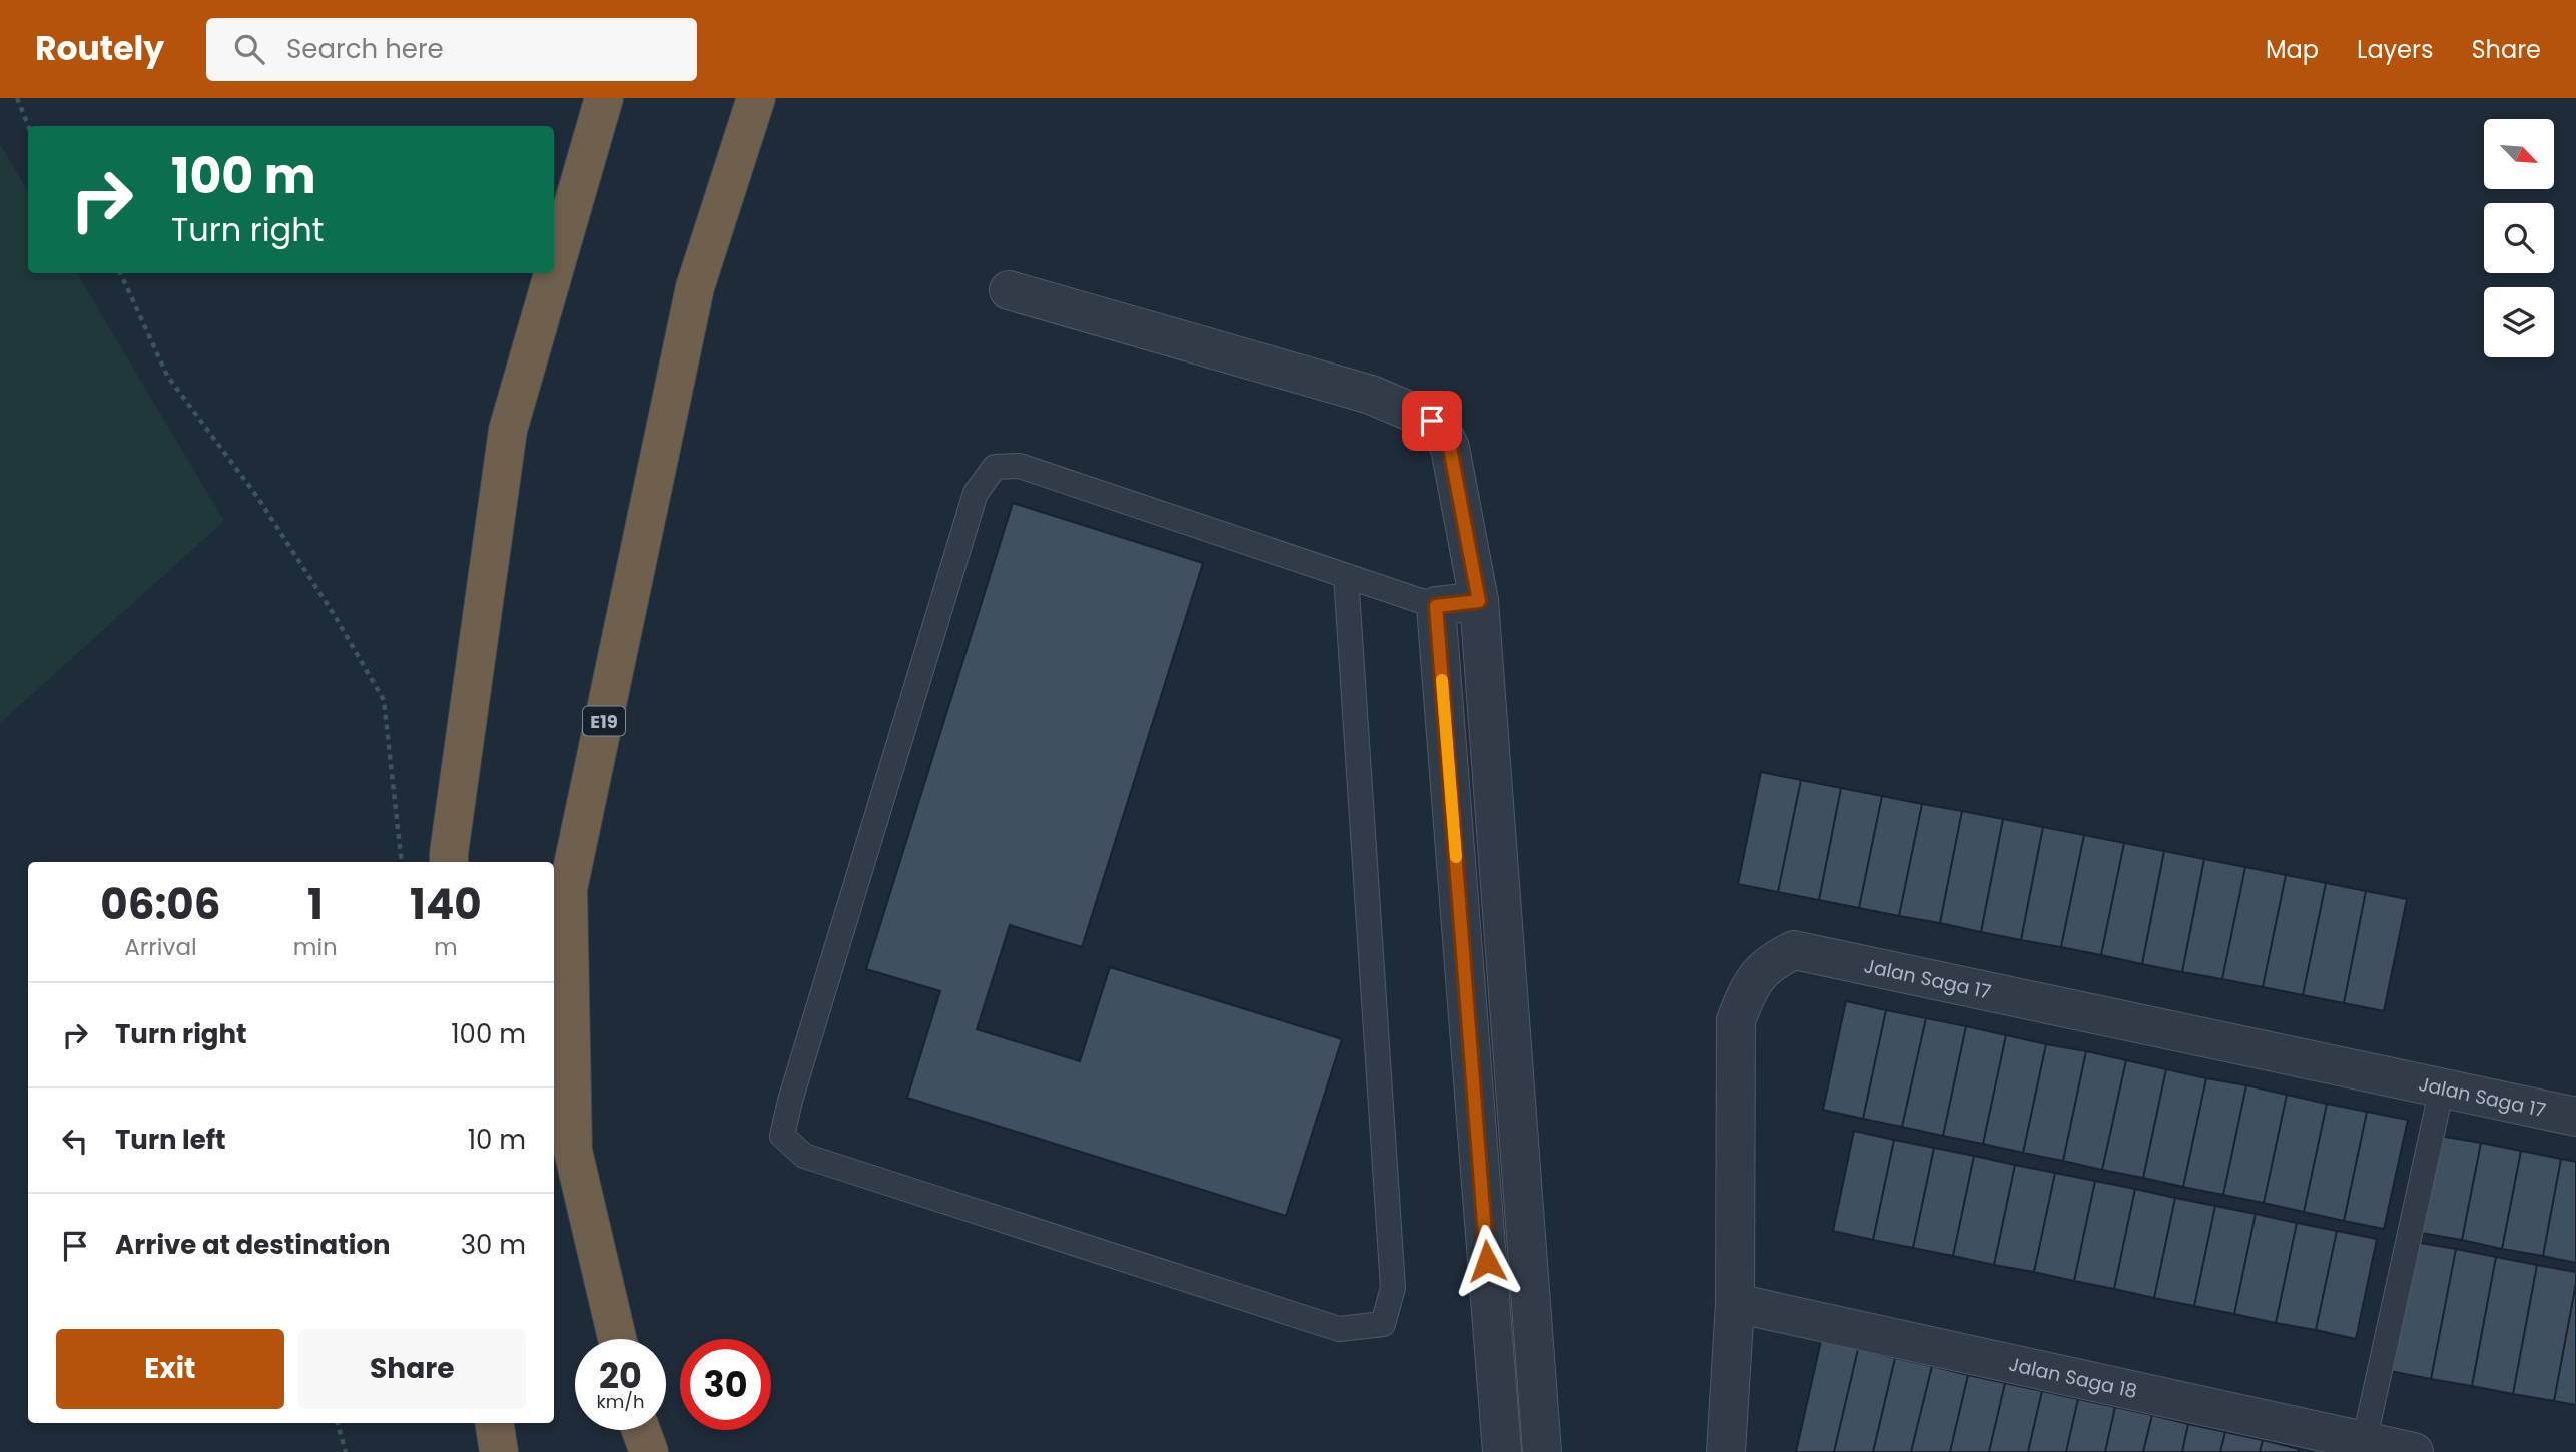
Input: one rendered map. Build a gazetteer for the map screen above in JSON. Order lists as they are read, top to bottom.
{
  "streets": {
    "highway": ["E19"],
    "street": ["Jalan Saga 17", "Jalan Saga 18"]
  },
  "crossings": [
    ["Jalan Saga 17", "Jalan Saga 18"]
  ],
  "north": "bottom right",
  "page": {
    "header": "Routely",
    "search": "Search here",
    "nav": ["Map", "Layers", "Share"],
    "turn": ["100 m", "Turn right"],
    "eta": [
      "06:06",
      "Arrival",
      "1",
      "min",
      "140",
      "m"
    ],
    "list": [
      {
        "name": "Turn right",
        "value": "100 m"
      },
      {
        "name": "Turn left",
        "value": "10 m"
      },
      {
        "name": "Arrive at destination",
        "value": "30 m"
      }
    ],
    "buttons": ["Exit", "Share"],
    "speed": "20 km/h",
    "limit": "30"
  }
}
